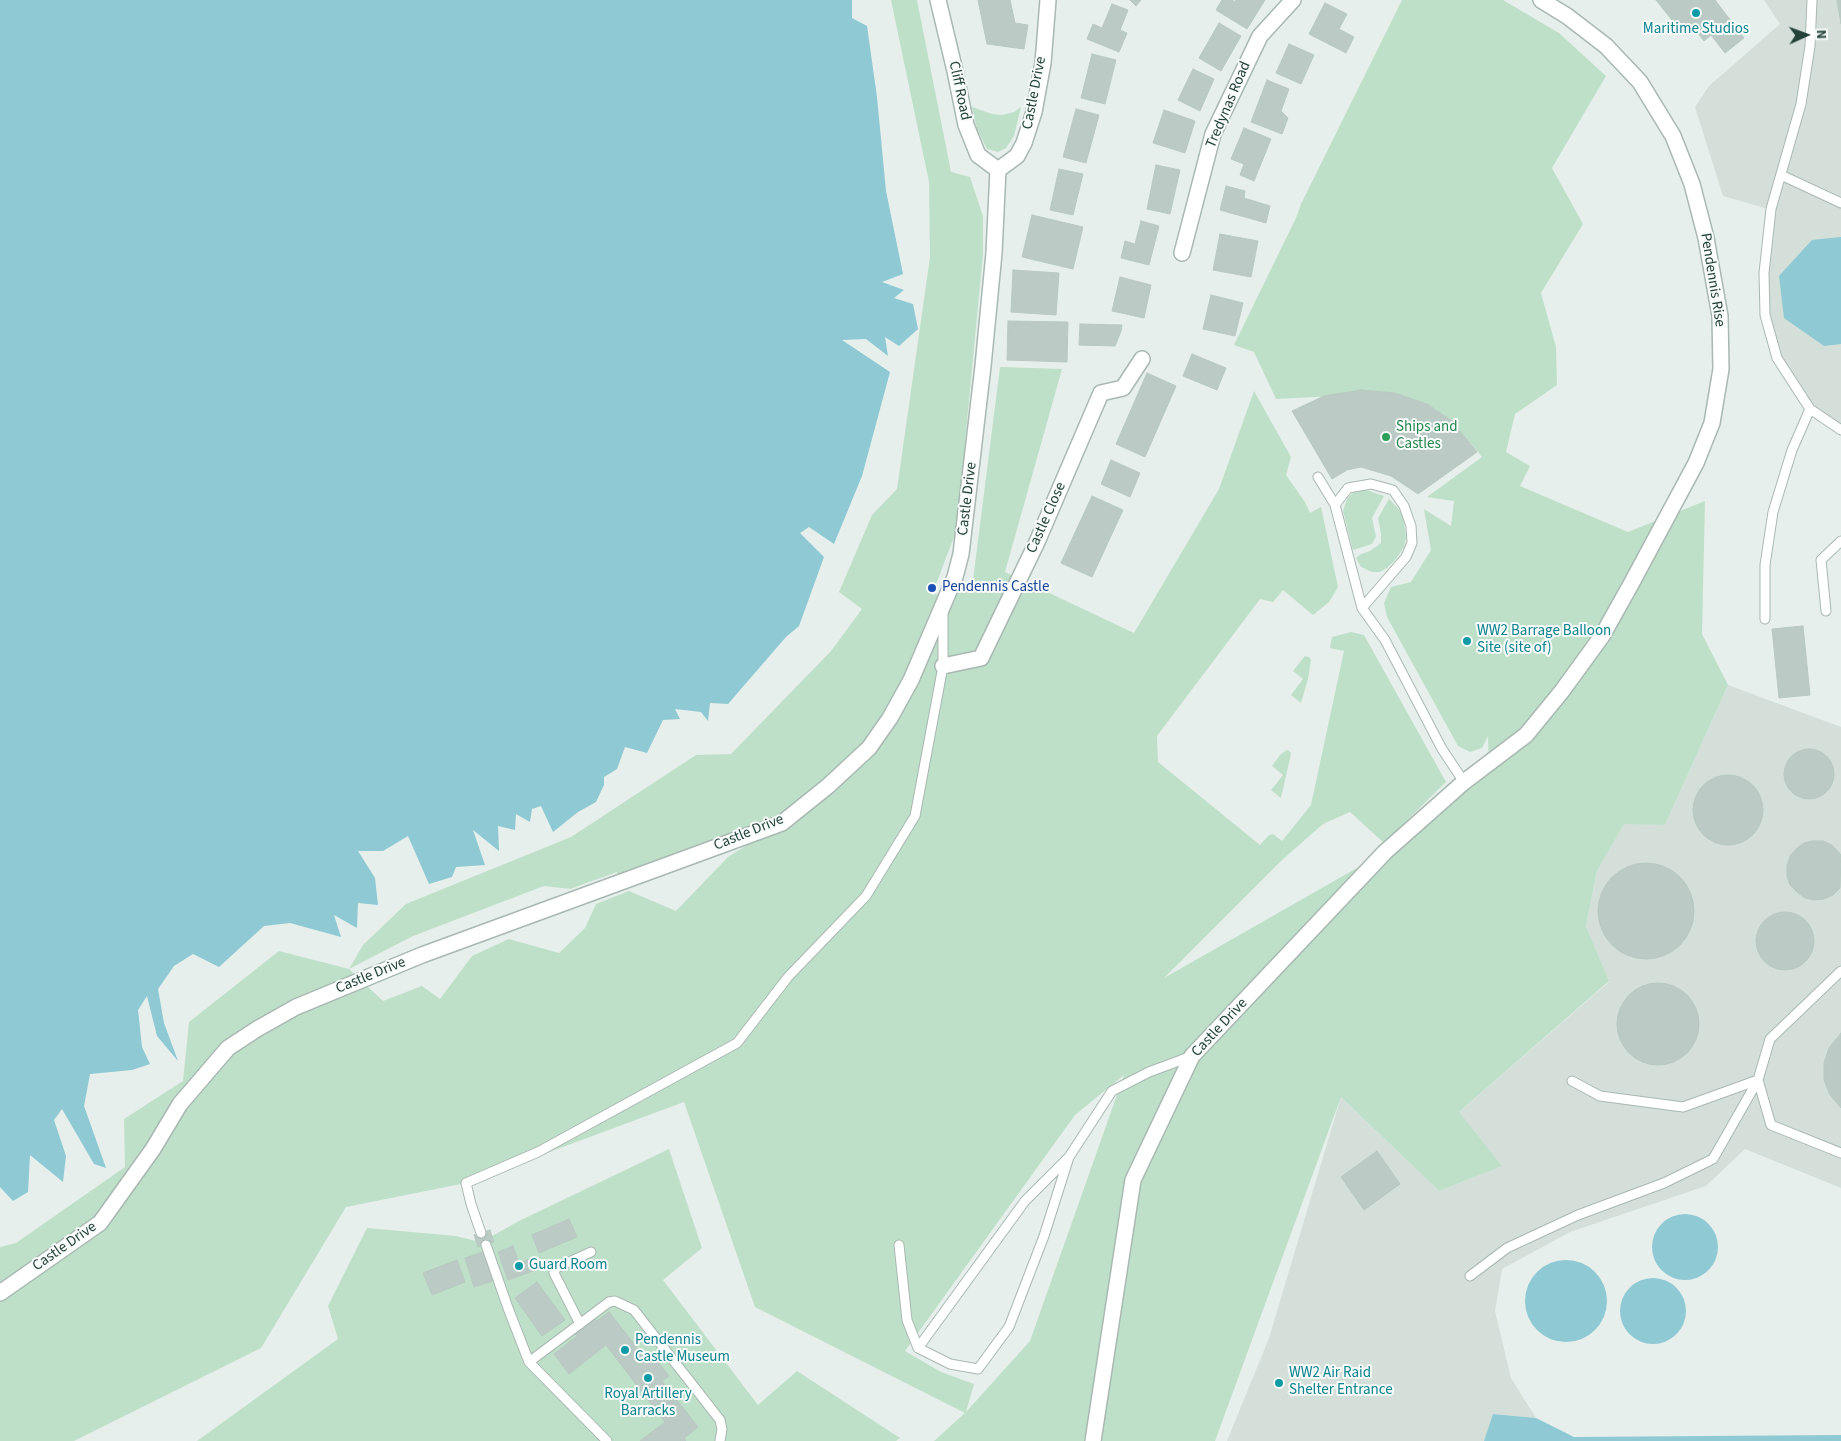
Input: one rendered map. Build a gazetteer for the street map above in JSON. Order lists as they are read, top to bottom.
{
  "streets": {
    "street": [
      "Cliff Road",
      "Castle Drive",
      "Tredynas Road",
      "Pendennis Rise",
      "Castle Close"
    ]
  },
  "crossings": [
    ["Cliff Road", "Castle Drive"],
    ["Castle Drive", "Pendennis Rise"]
  ],
  "places": [
    "Maritime Studios",
    "Ships and Castles",
    "Pendennis Castle",
    "WW2 Barrage Balloon Site (site of)",
    "Guard Room",
    "Pendennis Castle Museum",
    "Royal Artillery Barracks",
    "WW2 Air Raid Shelter Entrance"
  ],
  "north": "right"
}
